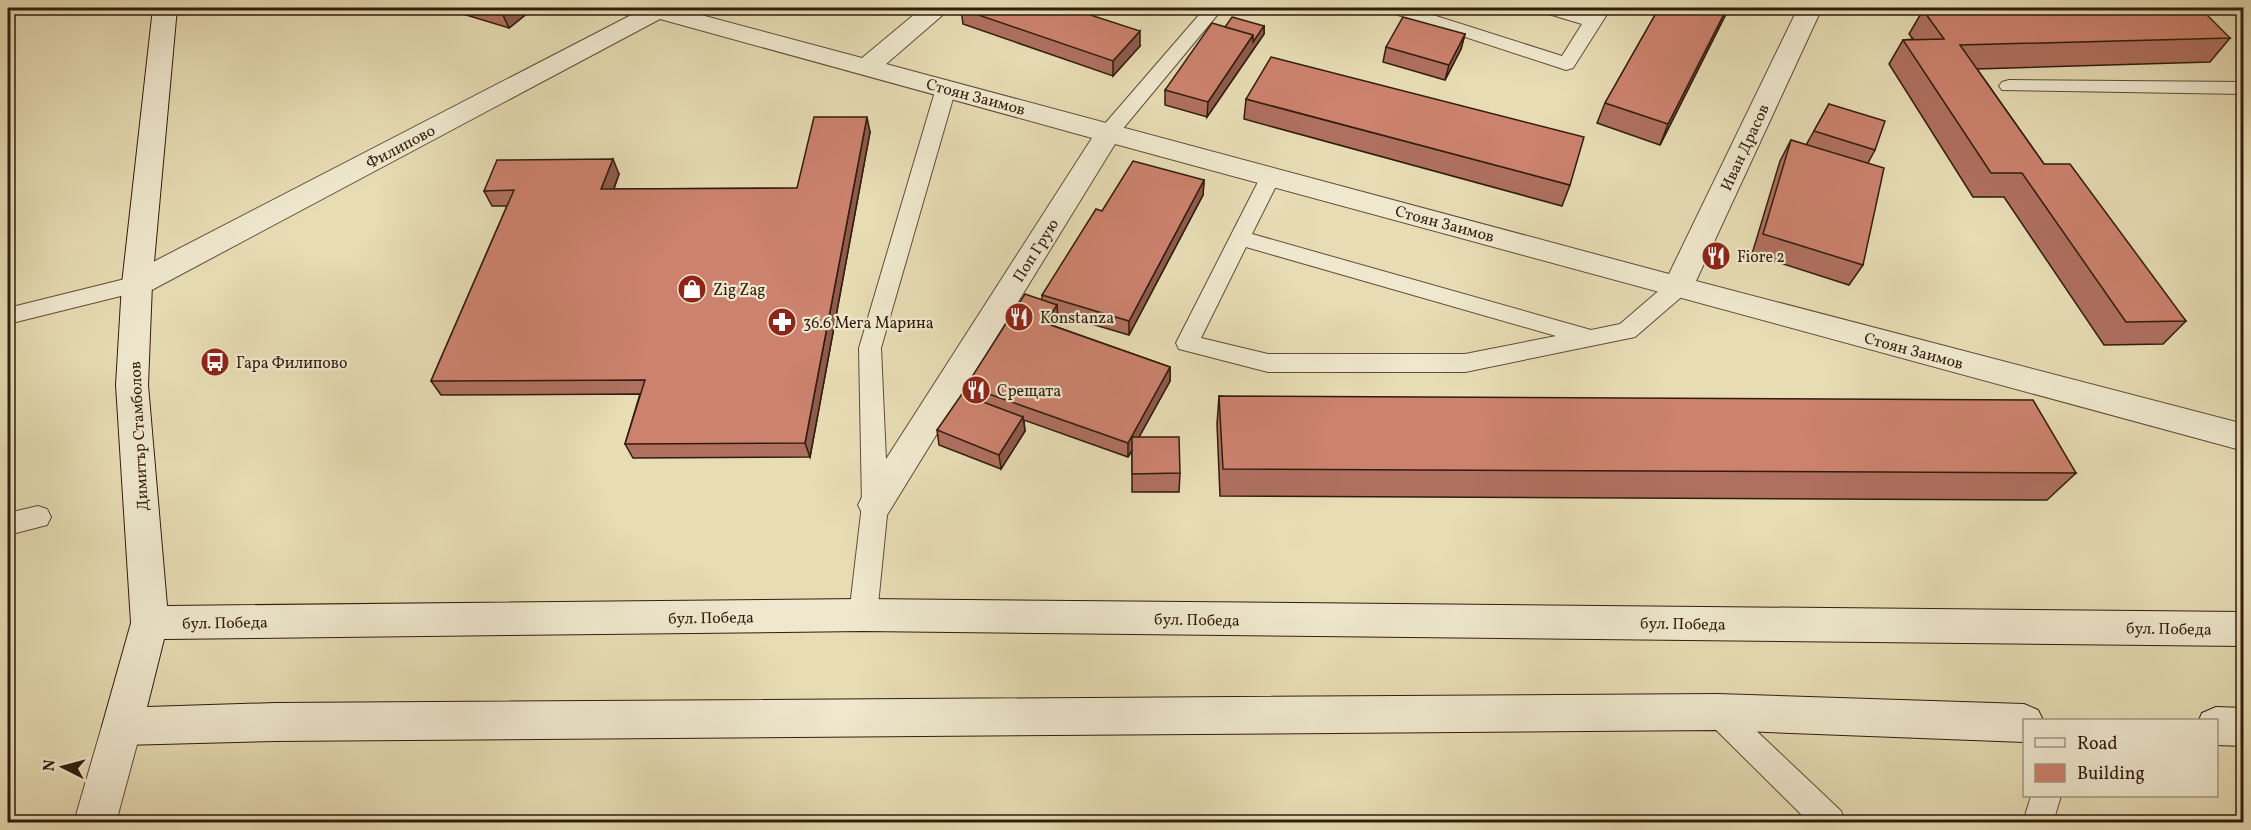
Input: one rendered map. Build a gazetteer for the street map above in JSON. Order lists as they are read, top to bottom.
{
  "streets": {
    "main road": [
      "Стоян Заимов",
      "Филипово",
      "Иван Драсов",
      "Поп Грую",
      "Димитър Стамболов",
      "бул. Победа"
    ]
  },
  "crossings": [
    ["Стоян Заимов", "Филипово"],
    ["Стоян Заимов", "Иван Драсов"],
    ["Стоян Заимов", "Поп Грую"],
    ["Филипово", "Димитър Стамболов"],
    ["Димитър Стамболов", "бул. Победа"]
  ],
  "places": {
    "restaurant": ["Fiore 2", "Konstanza", "Срещата"],
    "shop": ["Zig Zag"],
    "pharmacy": ["36.6 Мега Марина"],
    "bus stop": ["Гара Филипово"]
  },
  "legend": ["Road", "Building"],
  "north": "left"
}
